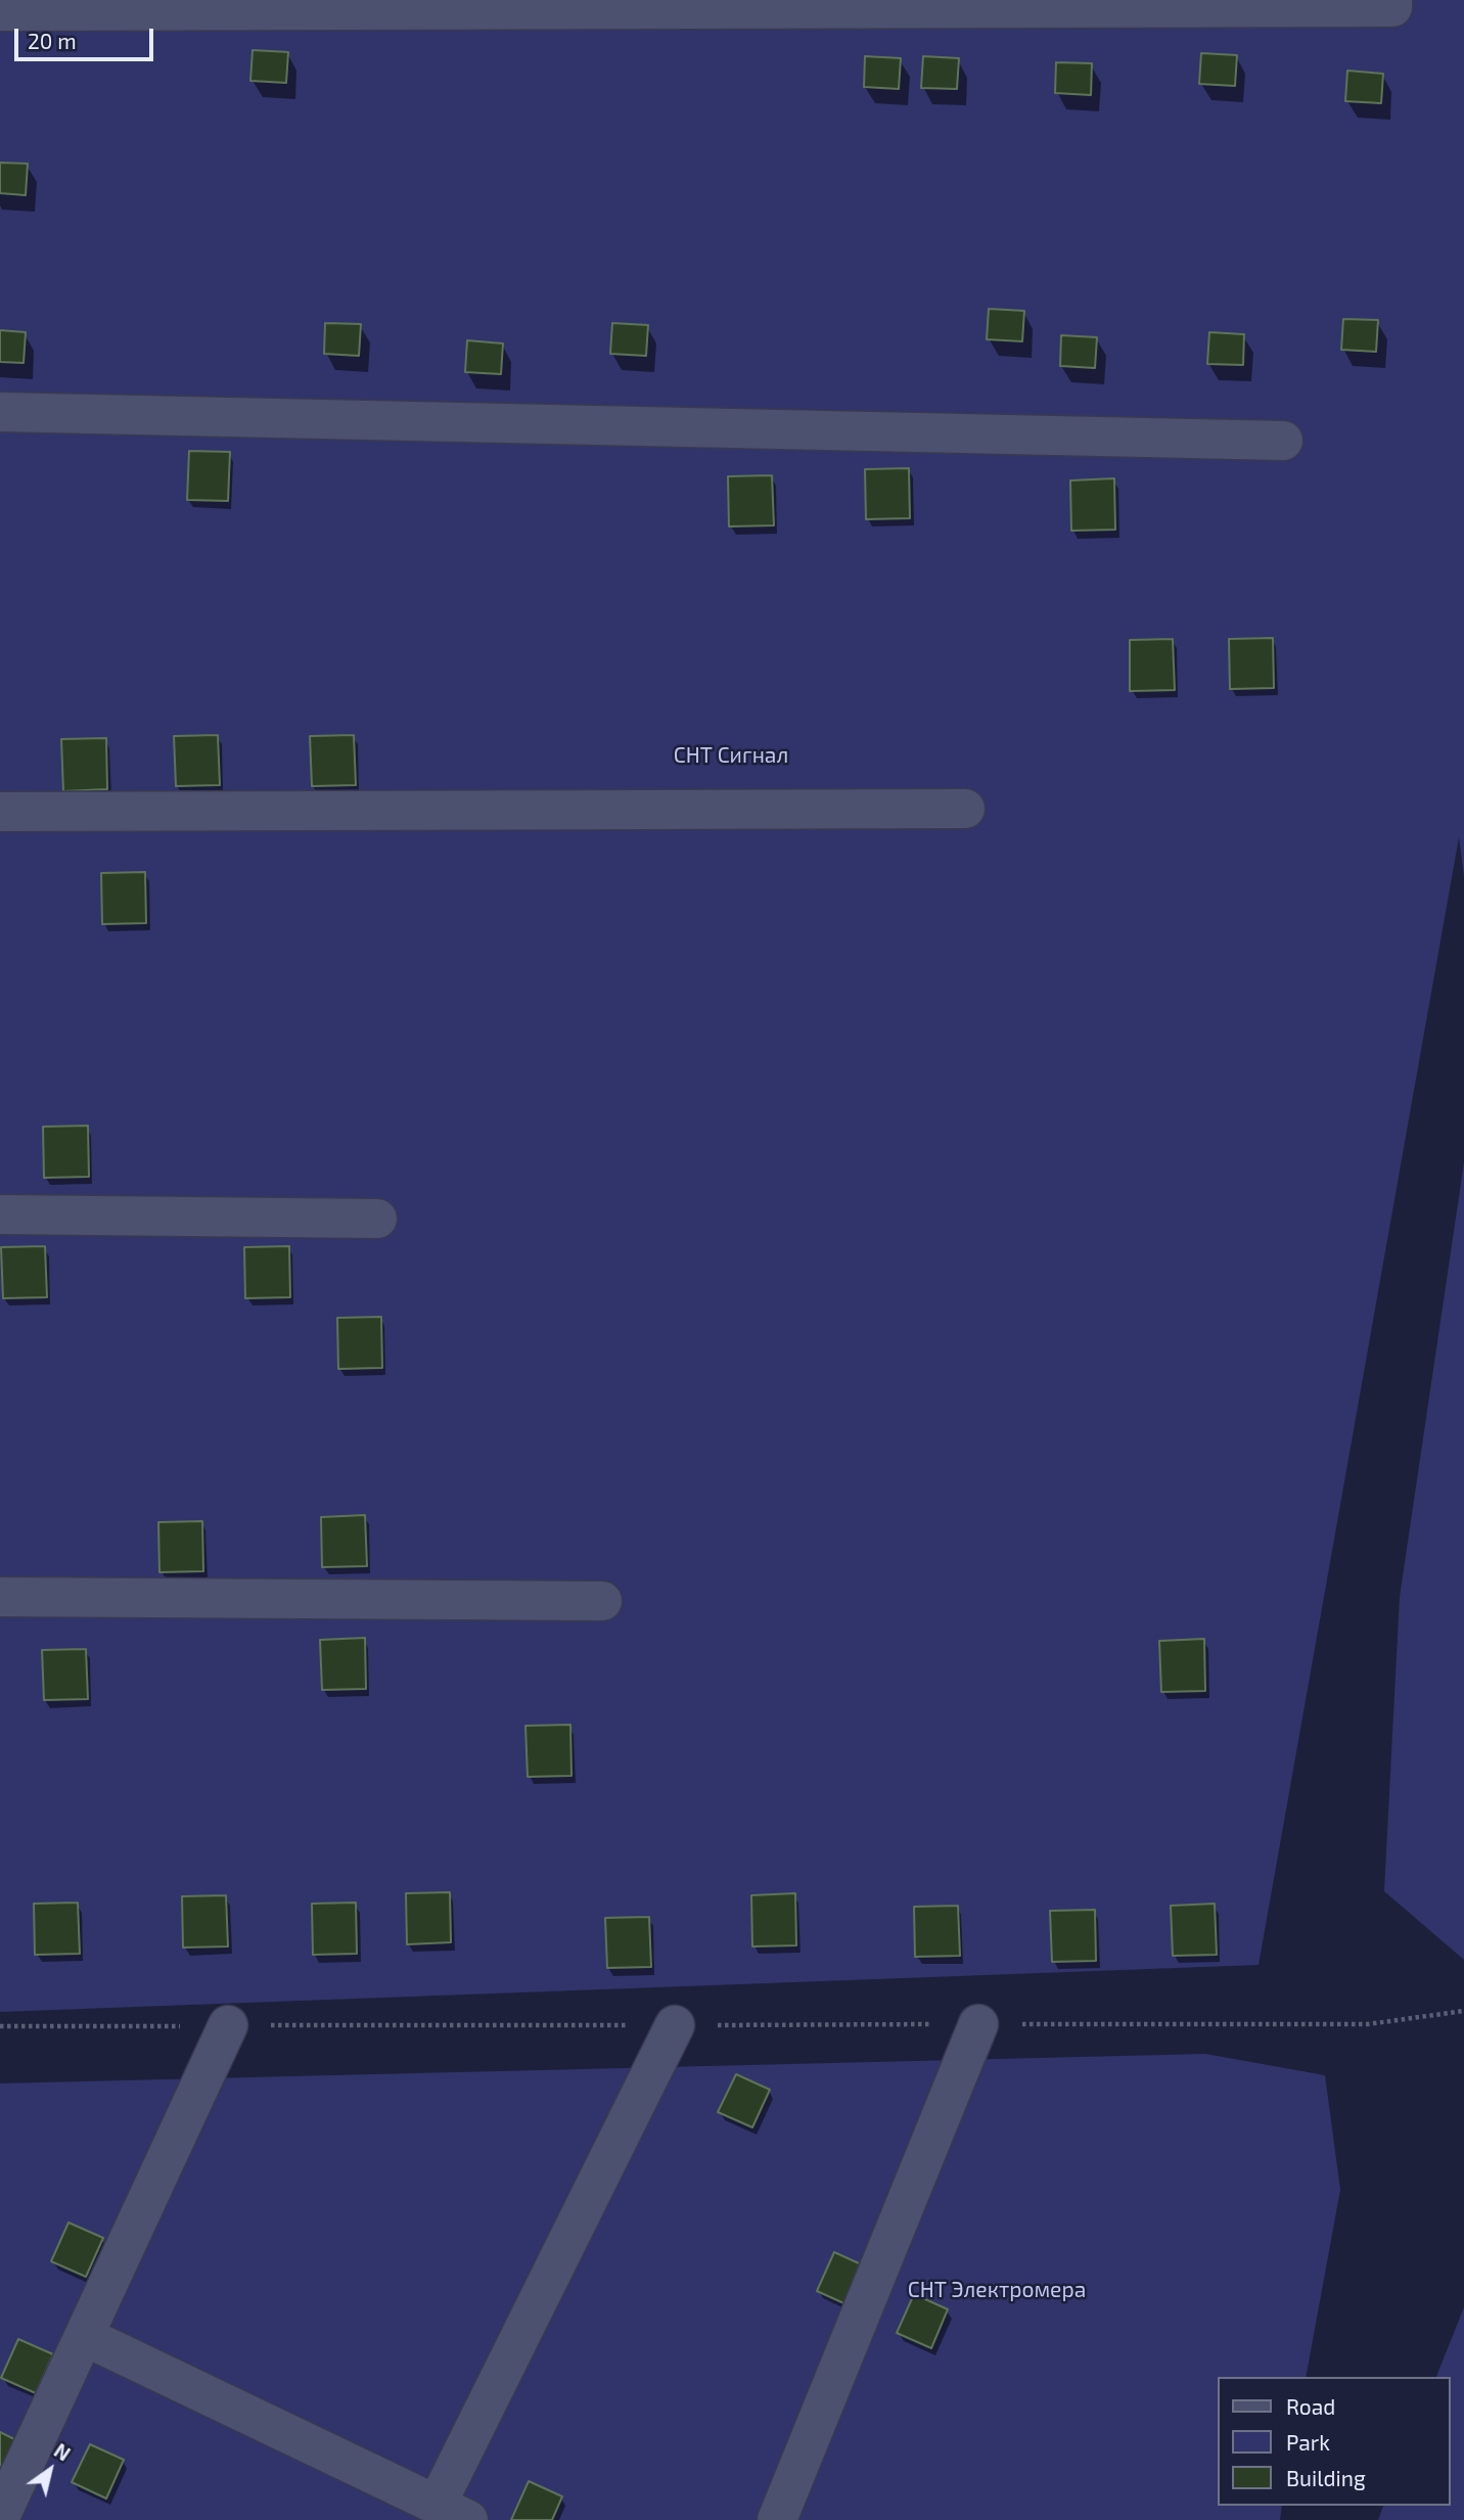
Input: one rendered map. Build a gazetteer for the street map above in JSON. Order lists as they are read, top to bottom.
{
  "parks": ["СНТ Сигнал", "СНТ Электромера"],
  "legend": ["Road", "Park", "Building"],
  "scale_bar": "20 m",
  "north": "top right"
}
